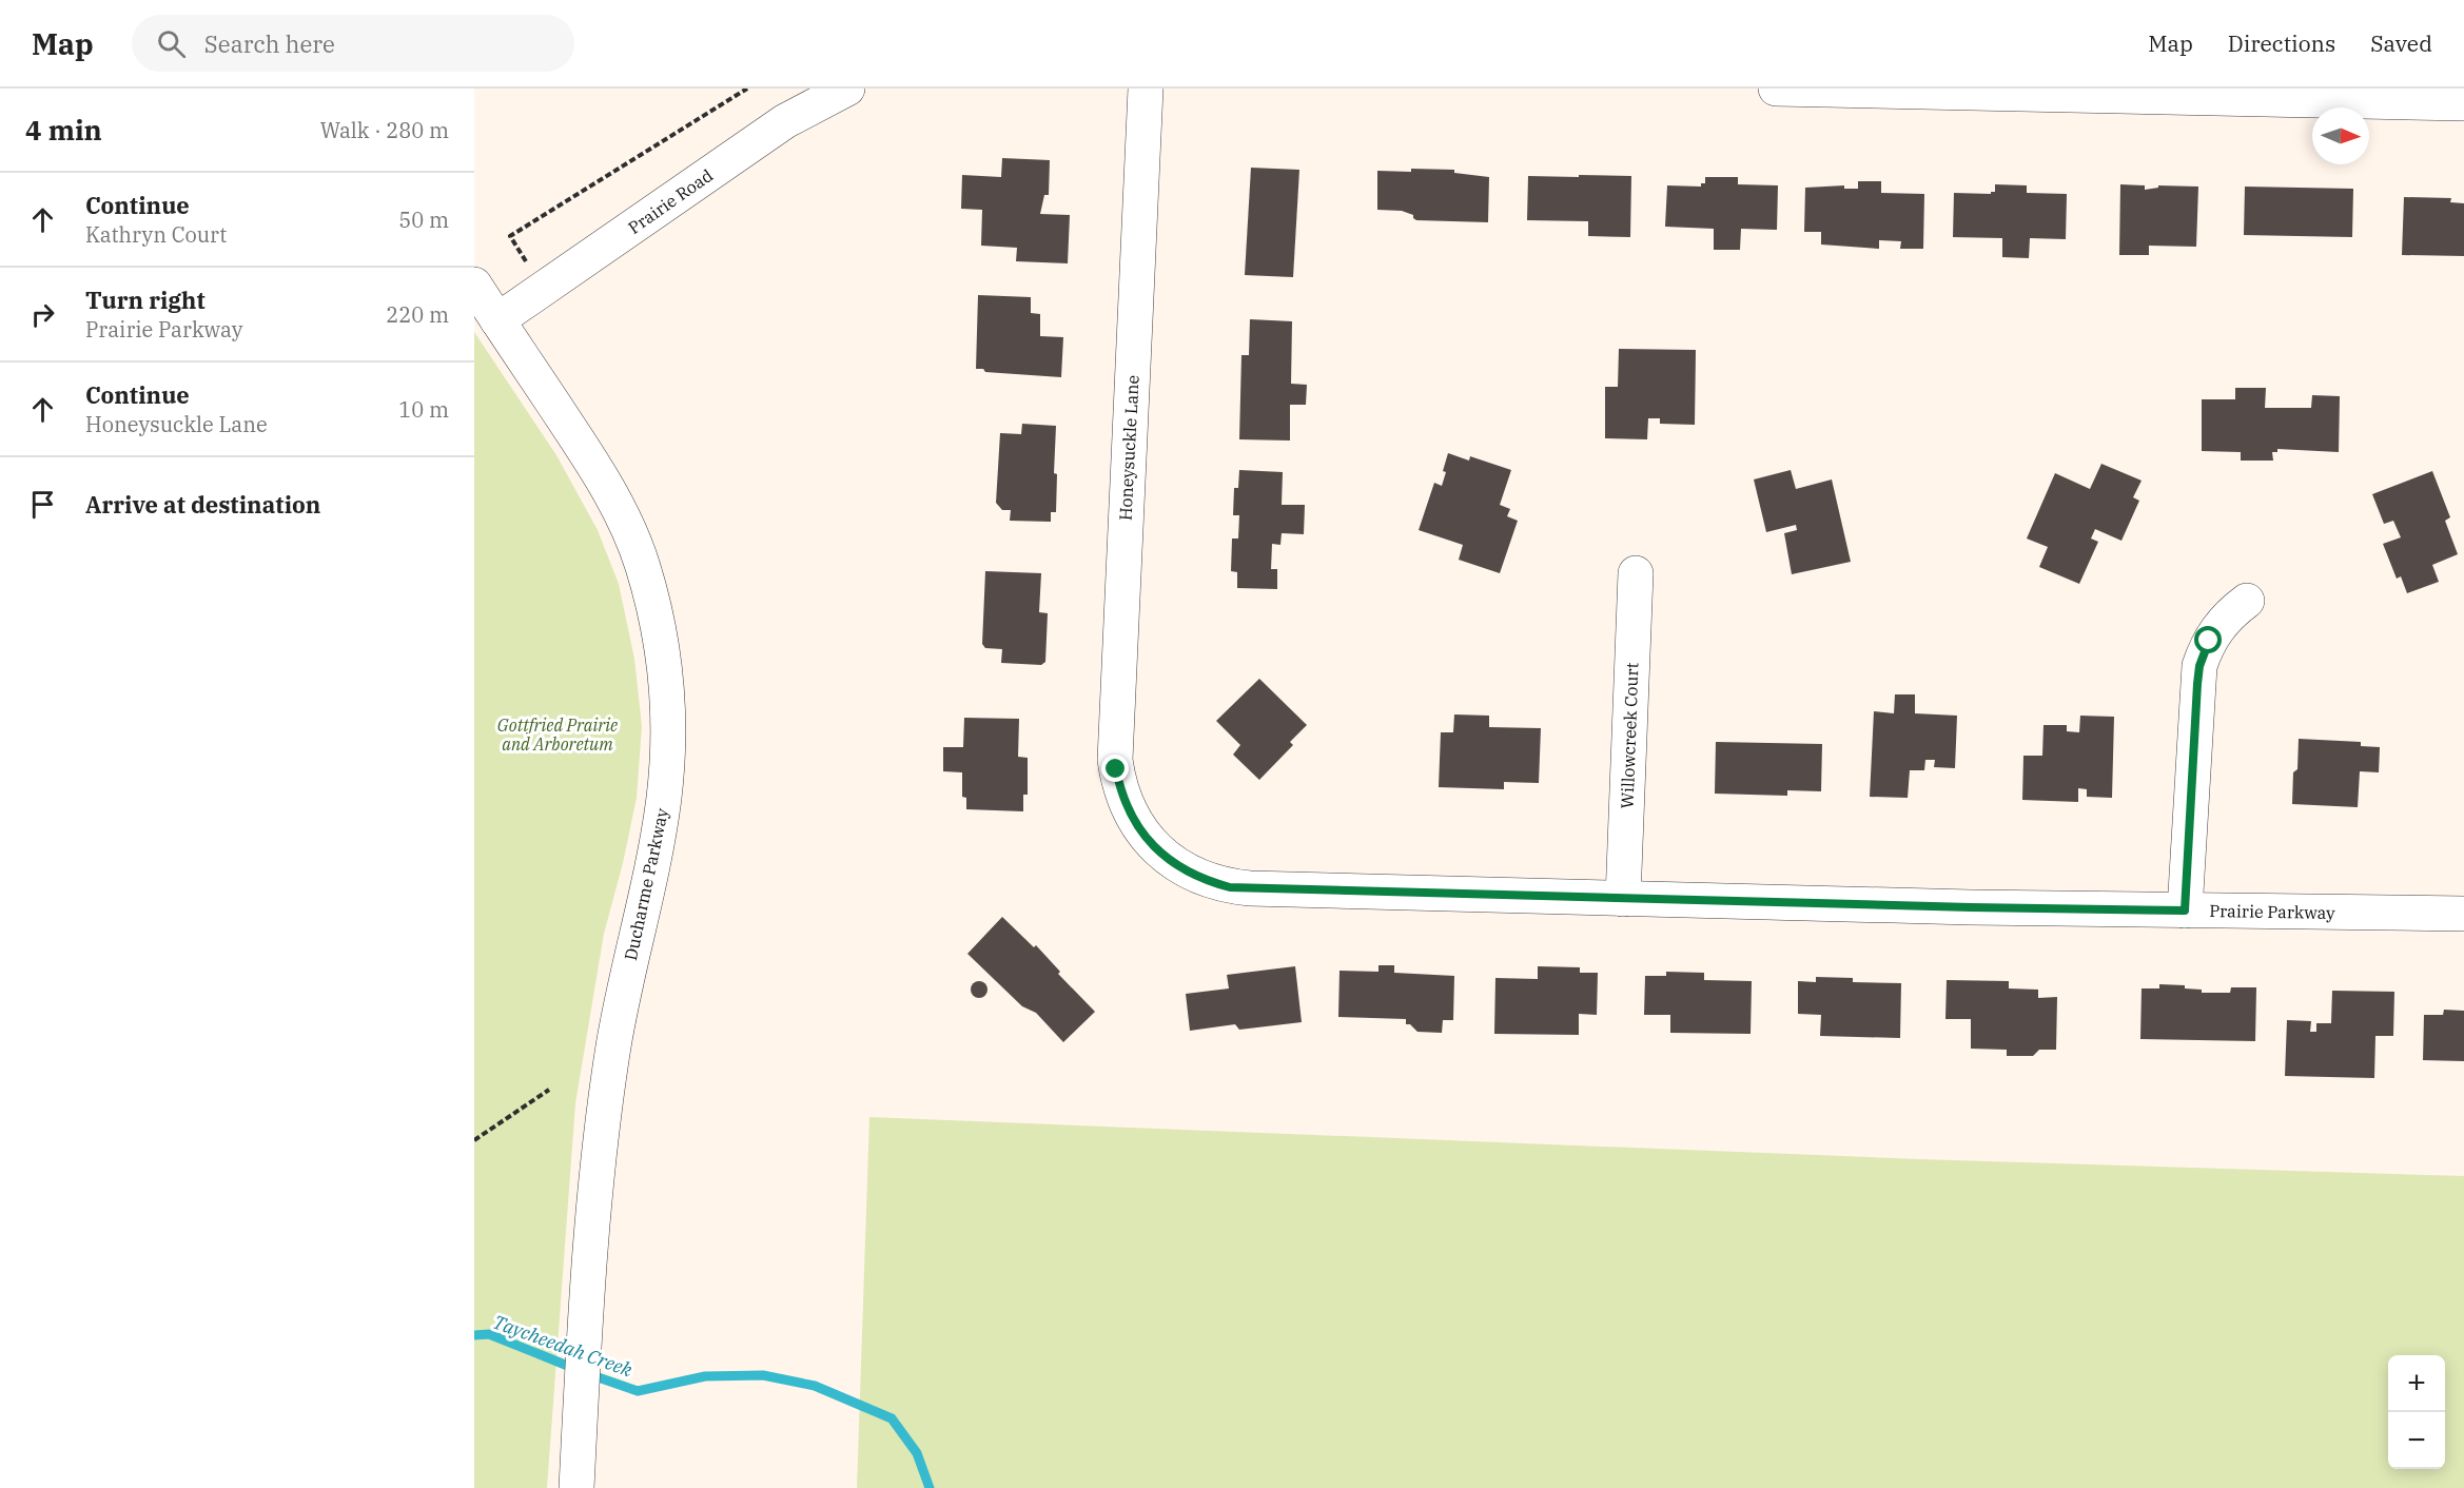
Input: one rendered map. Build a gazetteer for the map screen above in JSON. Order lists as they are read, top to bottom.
{
  "streets": {
    "street": [
      "Prairie Road",
      "Honeysuckle Lane",
      "Willowcreek Court",
      "Ducharme Parkway",
      "Prairie Parkway"
    ]
  },
  "crossings": [
    ["Prairie Road", "Ducharme Parkway"],
    ["Honeysuckle Lane", "Prairie Parkway"],
    ["Willowcreek Court", "Prairie Parkway"]
  ],
  "water": ["Taycheedah Creek"],
  "parks": ["Gottfried Prairie and Arboretum"],
  "north": "right",
  "page": {
    "header": "Map",
    "search": "Search here",
    "nav": ["Map", "Directions", "Saved"],
    "heading": ["4 min", "Walk · 280 m"],
    "list": [
      ["Continue", "Kathryn Court", "50 m"],
      ["Turn right", "Prairie Parkway", "220 m"],
      ["Continue", "Honeysuckle Lane", "10 m"],
      "Arrive at destination"
    ],
    "map_buttons": ["+", "−"]
  }
}
